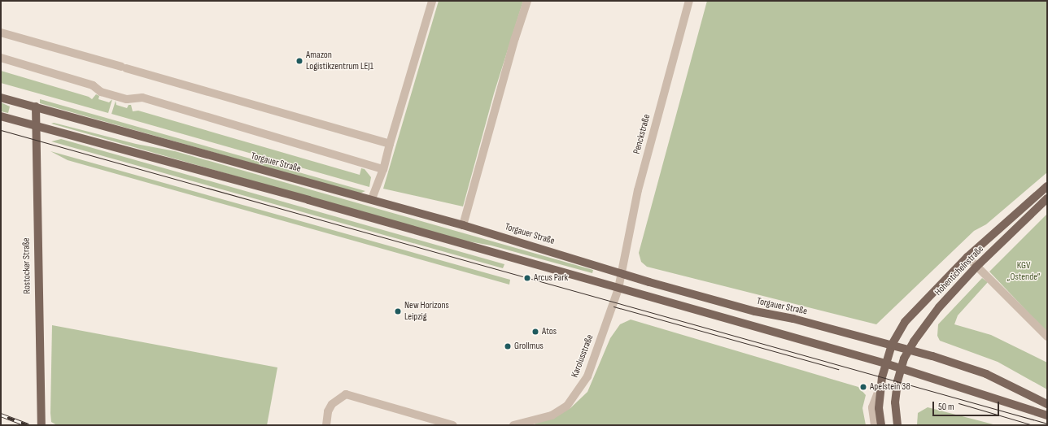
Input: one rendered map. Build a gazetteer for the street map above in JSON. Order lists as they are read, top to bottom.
{
  "streets": {
    "main road": ["Torgauer Straße", "Rostocker Straße", "Hohentichelnstraße"],
    "street": ["Penckstraße", "Karolusstraße"]
  },
  "crossings": [
    ["Penckstraße", "Torgauer Straße"],
    ["Penckstraße", "Karolusstraße"],
    ["Torgauer Straße", "Rostocker Straße"],
    ["Torgauer Straße", "Hohentichelnstraße"],
    ["Torgauer Straße", "Karolusstraße"]
  ],
  "parks": ["KGV „Ostende“"],
  "places": [
    "Amazon Logistikzentrum LEJ1",
    "Arcus Park",
    "New Horizons Leipzig",
    "Atos",
    "Grollmus",
    "Apelstein 38"
  ],
  "scale_bar": "50 m"
}
